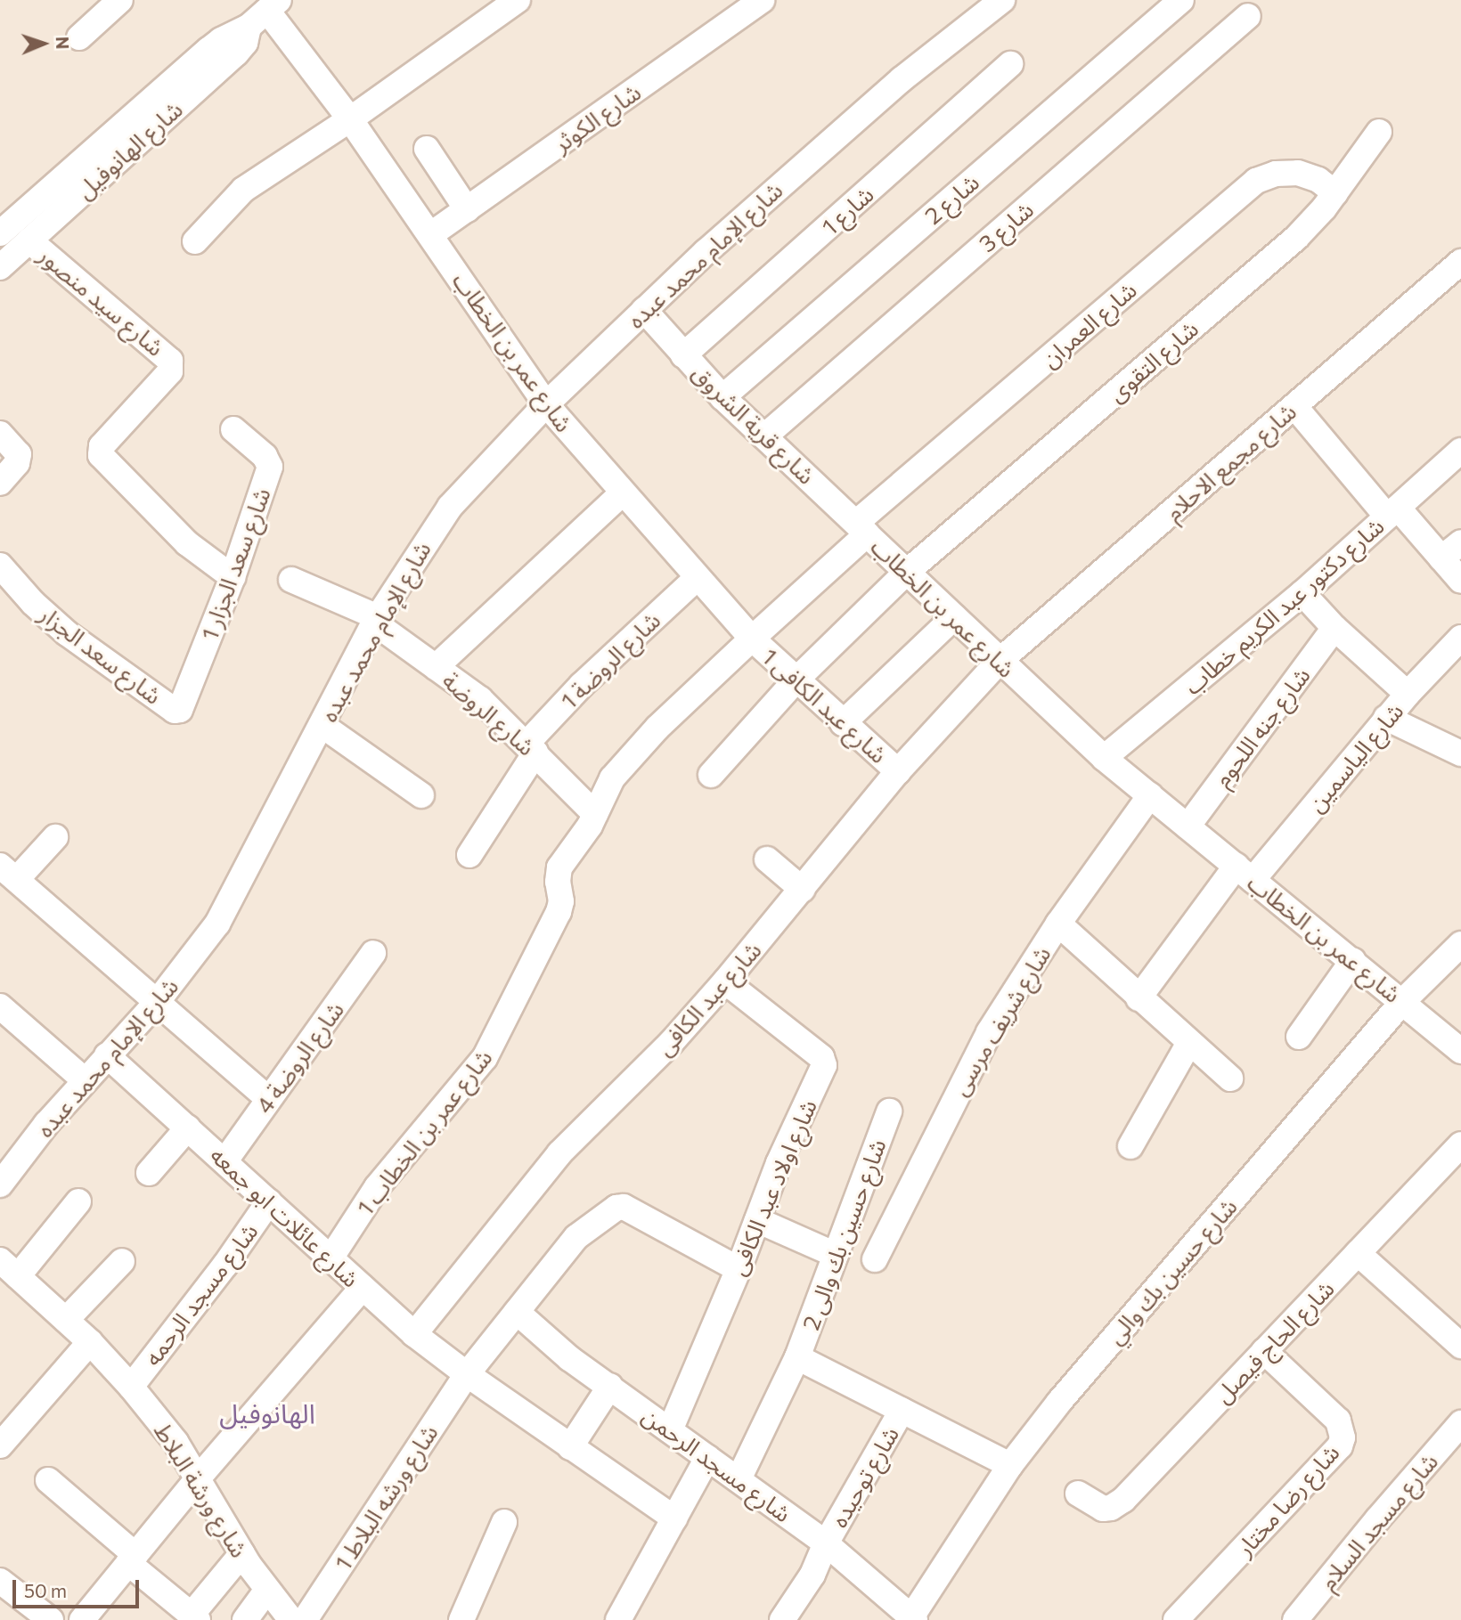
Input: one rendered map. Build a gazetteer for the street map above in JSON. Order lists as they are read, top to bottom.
{
  "streets": {
    "street": [
      "شارع الكوثر",
      "شارع الهانوفيل",
      "شارع 2",
      "شارع 1",
      "شارع 3",
      "شارع الإمام محمد عبده",
      "شارع سيد منصور",
      "شارع العمران",
      "شارع عمر بن الخطاب",
      "شارع التقوى",
      "شارع قرية الشروق",
      "شارع مجمع الاحلام",
      "شارع سعد الجزار 1",
      "شارع دكتور عبد الكريم خطاب",
      "شارع سعد الجزار",
      "شارع الروضة 1",
      "شارع عبد الكافى 1",
      "شارع الروضة",
      "شارع جنه اللحوم",
      "شارع الياسمين",
      "شارع عبد الكافى",
      "شارع شريف مرسى",
      "شارع الروضة 4",
      "شارع عمر بن الخطاب 1",
      "شارع اولاد عبد الكافى",
      "شارع عائلات ابو جمعه",
      "شارع حسين بك والى 2",
      "شارع حسين بك والي",
      "شارع مسجد الرحمه",
      "شارع الحاج فيصل",
      "شارع مسجد الرحمن",
      "شارع توحيده",
      "شارع ورشة البلاط",
      "شارع ورشه البلاط 1",
      "شارع رضا مختار",
      "شارع مسجد السلام"
    ]
  },
  "crossings": [
    ["شارع الكوثر", "شارع عمر بن الخطاب"],
    ["شارع الهانوفيل", "شارع سيد منصور"],
    ["شارع الهانوفيل", "شارع عمر بن الخطاب"],
    ["شارع 2", "شارع قرية الشروق"],
    ["شارع 1", "شارع قرية الشروق"],
    ["شارع 3", "شارع قرية الشروق"],
    ["شارع الإمام محمد عبده", "شارع عمر بن الخطاب"],
    ["شارع الإمام محمد عبده", "شارع قرية الشروق"],
    ["شارع الإمام محمد عبده", "شارع الروضة"],
    ["شارع الإمام محمد عبده", "شارع عائلات ابو جمعه"],
    ["شارع سيد منصور", "شارع سعد الجزار 1"],
    ["شارع العمران", "شارع عمر بن الخطاب"],
    ["شارع العمران", "شارع التقوى"],
    ["شارع العمران", "شارع قرية الشروق"],
    ["شارع عمر بن الخطاب", "شارع التقوى"],
    ["شارع عمر بن الخطاب", "شارع قرية الشروق"],
    ["شارع عمر بن الخطاب", "شارع مجمع الاحلام"],
    ["شارع عمر بن الخطاب", "شارع دكتور عبد الكريم خطاب"],
    ["شارع عمر بن الخطاب", "شارع الروضة 1"],
    ["شارع عمر بن الخطاب", "شارع عبد الكافى 1"],
    ["شارع عمر بن الخطاب", "شارع جنه اللحوم"],
    ["شارع عمر بن الخطاب", "شارع الياسمين"],
    ["شارع عمر بن الخطاب", "شارع عبد الكافى"],
    ["شارع عمر بن الخطاب", "شارع شريف مرسى"],
    ["شارع عمر بن الخطاب", "شارع عمر بن الخطاب 1"],
    ["شارع عمر بن الخطاب", "شارع حسين بك والي"],
    ["شارع التقوى", "شارع عبد الكافى 1"],
    ["شارع مجمع الاحلام", "شارع عبد الكافى"],
    ["شارع سعد الجزار 1", "شارع سعد الجزار"],
    ["شارع الروضة 1", "شارع الروضة"],
    ["شارع عبد الكافى 1", "شارع عبد الكافى"],
    ["شارع عبد الكافى 1", "شارع عمر بن الخطاب 1"],
    ["شارع الروضة", "شارع عمر بن الخطاب 1"],
    ["شارع عبد الكافى", "شارع اولاد عبد الكافى"],
    ["شارع عبد الكافى", "شارع عائلات ابو جمعه"],
    ["شارع الروضة 4", "شارع عائلات ابو جمعه"],
    ["شارع عمر بن الخطاب 1", "شارع عائلات ابو جمعه"],
    ["شارع اولاد عبد الكافى", "شارع مسجد الرحمن"],
    ["شارع اولاد عبد الكافى", "شارع ورشه البلاط 1"],
    ["شارع عائلات ابو جمعه", "شارع مسجد الرحمه"],
    ["شارع عائلات ابو جمعه", "شارع ورشه البلاط 1"],
    ["شارع حسين بك والى 2", "شارع حسين بك والي"],
    ["شارع حسين بك والى 2", "شارع مسجد الرحمن"],
    ["شارع حسين بك والى 2", "شارع توحيده"],
    ["شارع حسين بك والي", "شارع مسجد الرحمن"],
    ["شارع مسجد الرحمه", "شارع ورشة البلاط"],
    ["شارع الحاج فيصل", "شارع رضا مختار"],
    ["شارع مسجد الرحمن", "شارع توحيده"],
    ["شارع مسجد الرحمن", "شارع ورشه البلاط 1"]
  ],
  "districts": ["الهانوفيل"],
  "scale_bar": "50 m",
  "north": "right"
}
